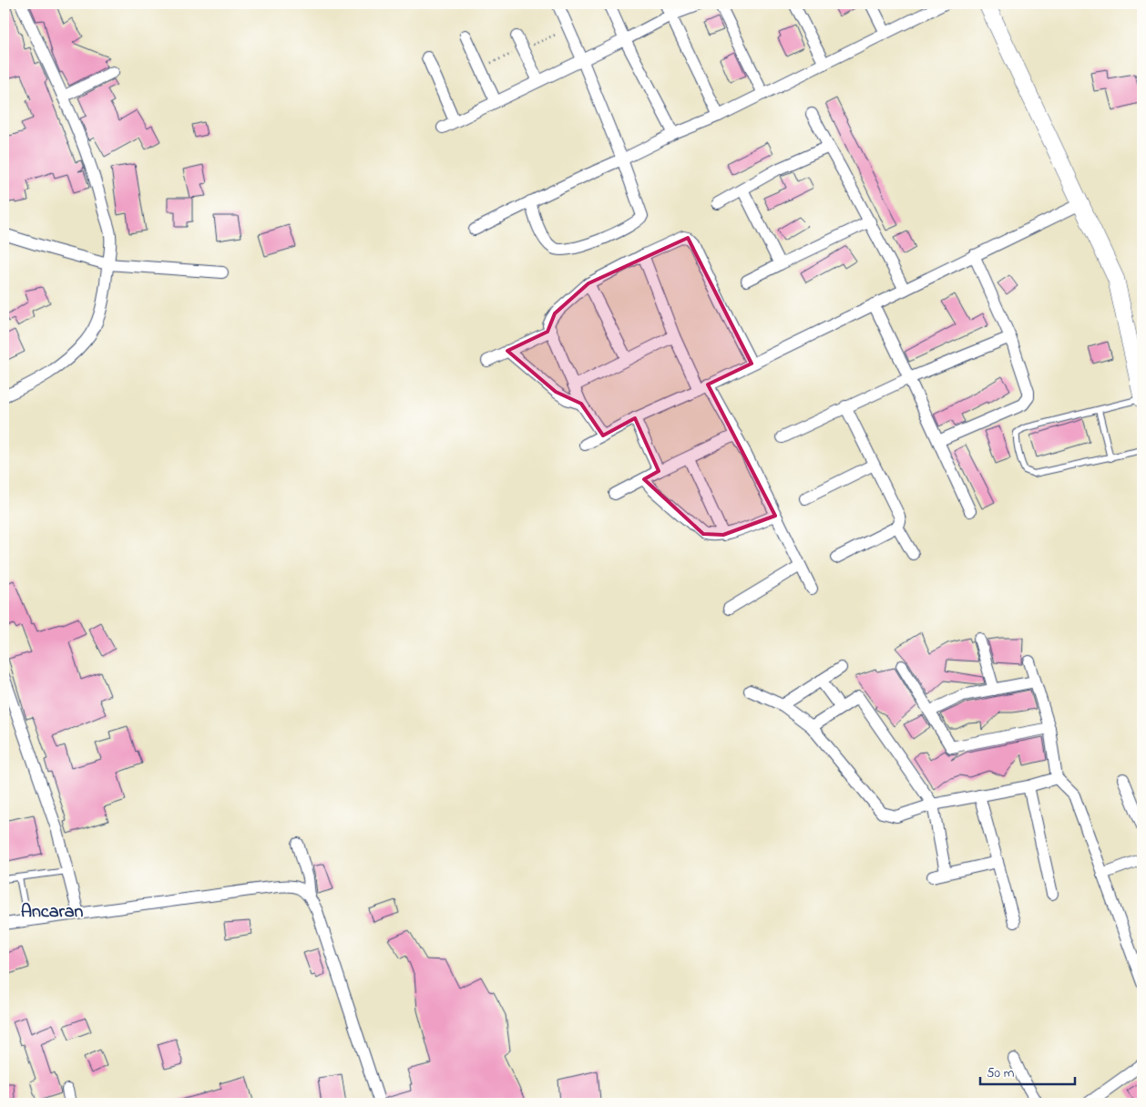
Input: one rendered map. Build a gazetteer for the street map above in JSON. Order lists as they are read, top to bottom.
{
  "districts": ["Ancaran"],
  "scale_bar": "50 m"
}
